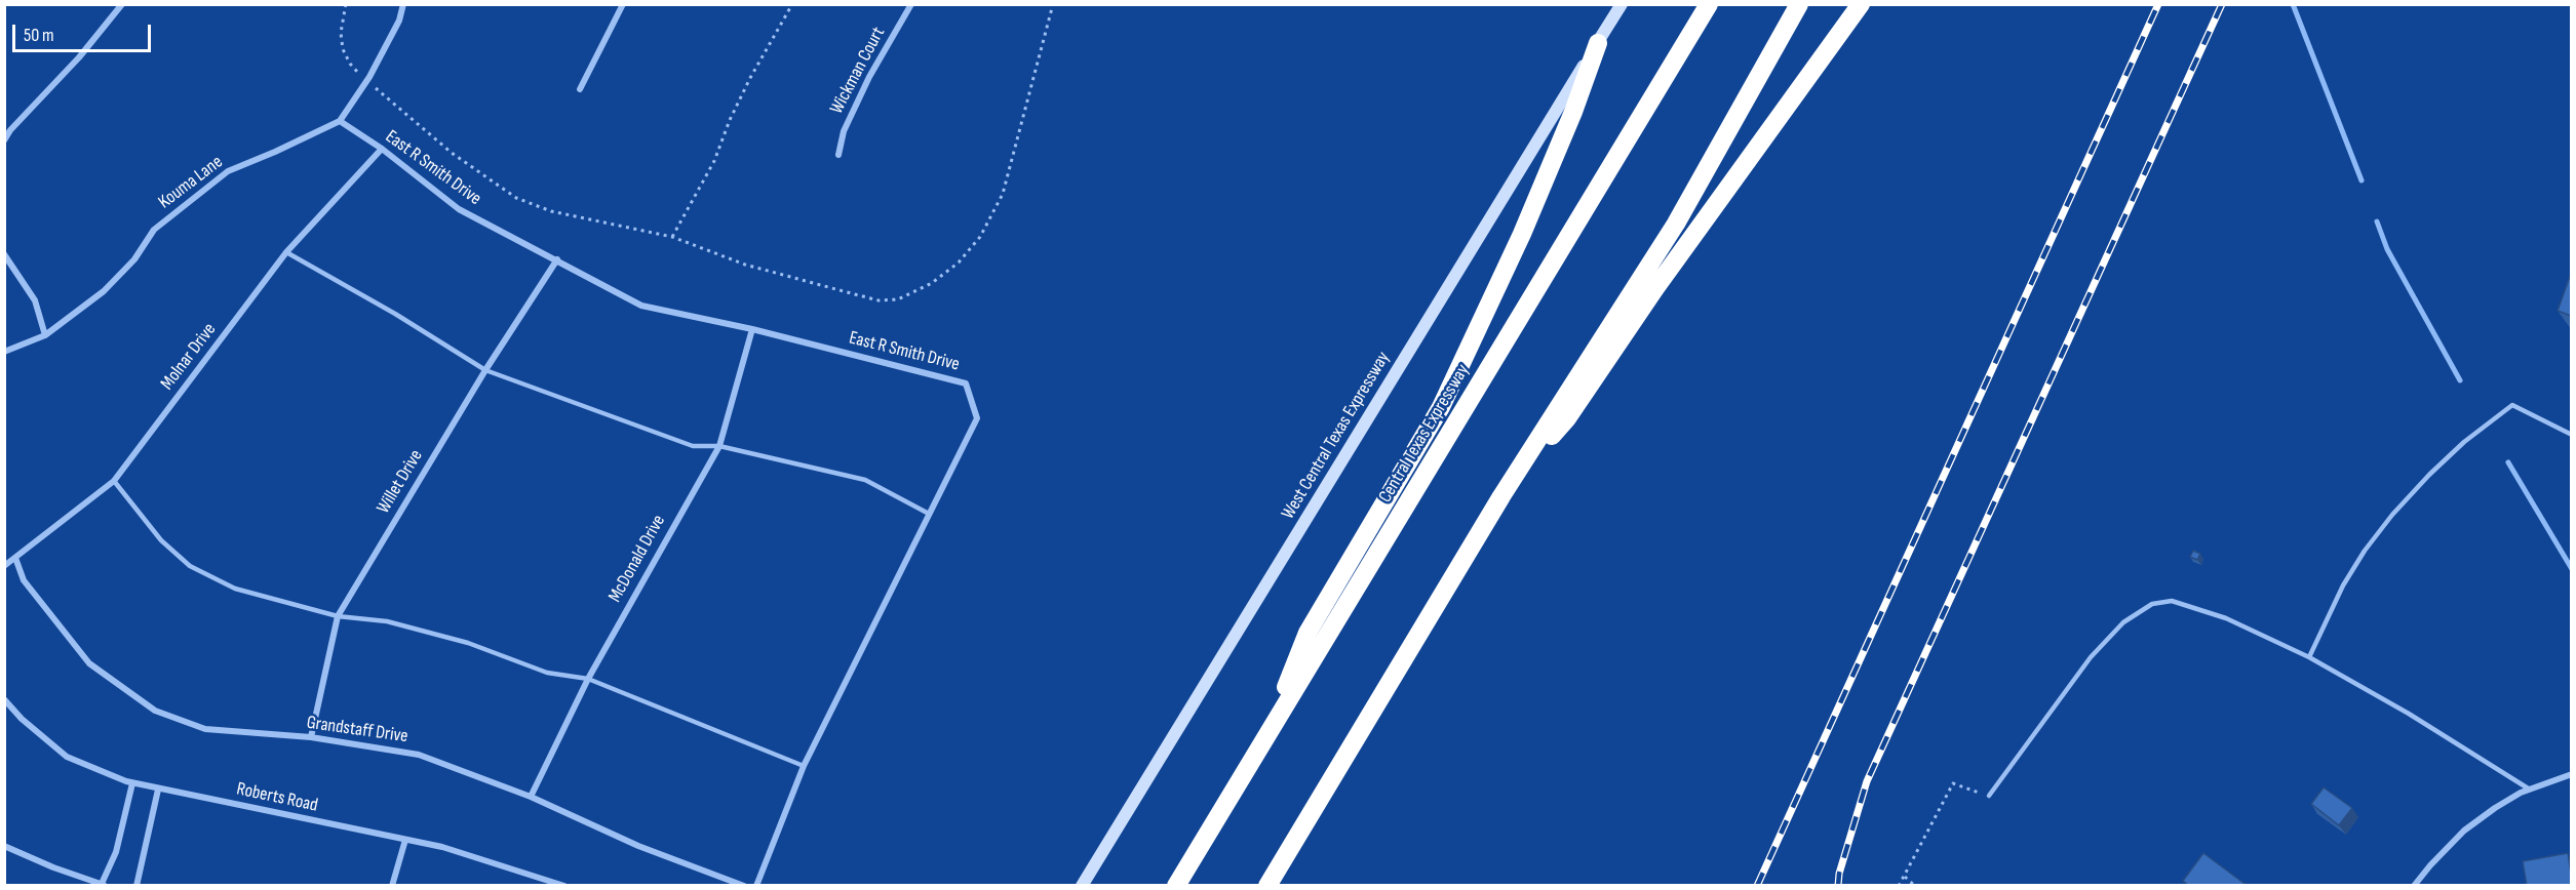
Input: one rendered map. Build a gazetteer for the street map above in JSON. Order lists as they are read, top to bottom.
{
  "streets": {
    "highway": ["Central Texas Expressway"],
    "main road": ["West Central Texas Expressway"],
    "street": [
      "Wickman Court",
      "East R Smith Drive",
      "Kouma Lane",
      "Molnar Drive",
      "Willet Drive",
      "McDonald Drive",
      "Grandstaff Drive",
      "Roberts Road"
    ]
  },
  "crossings": [
    ["East R Smith Drive", "Kouma Lane"],
    ["East R Smith Drive", "Molnar Drive"],
    ["East R Smith Drive", "Willet Drive"],
    ["East R Smith Drive", "McDonald Drive"],
    ["Molnar Drive", "Grandstaff Drive"],
    ["Willet Drive", "Grandstaff Drive"],
    ["McDonald Drive", "Grandstaff Drive"]
  ],
  "scale_bar": "50 m"
}
